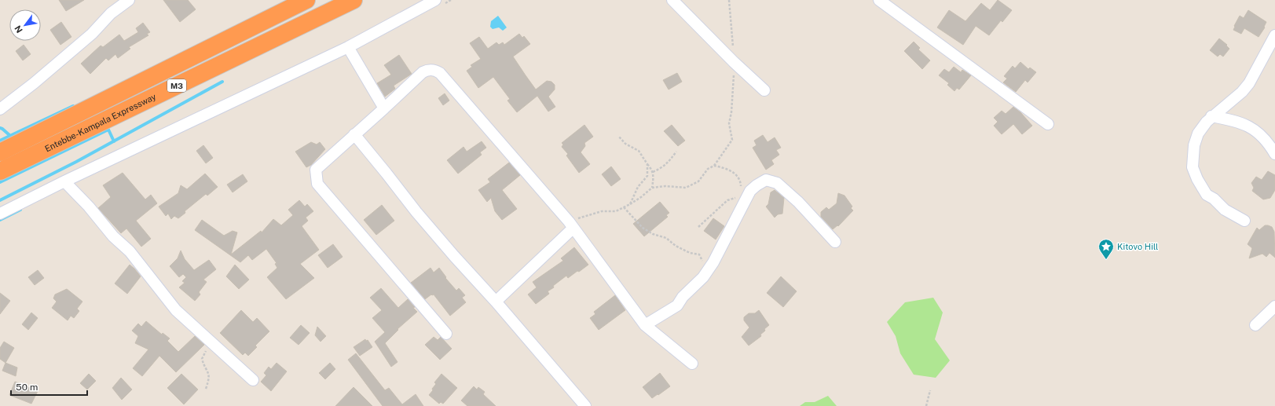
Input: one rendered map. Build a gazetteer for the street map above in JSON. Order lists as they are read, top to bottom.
{
  "streets": {
    "highway": ["M3", "Entebbe-Kampala Expressway"]
  },
  "places": {
    "place": ["Kitovo Hill"]
  },
  "scale_bar": "50 m",
  "north": "bottom left"
}
